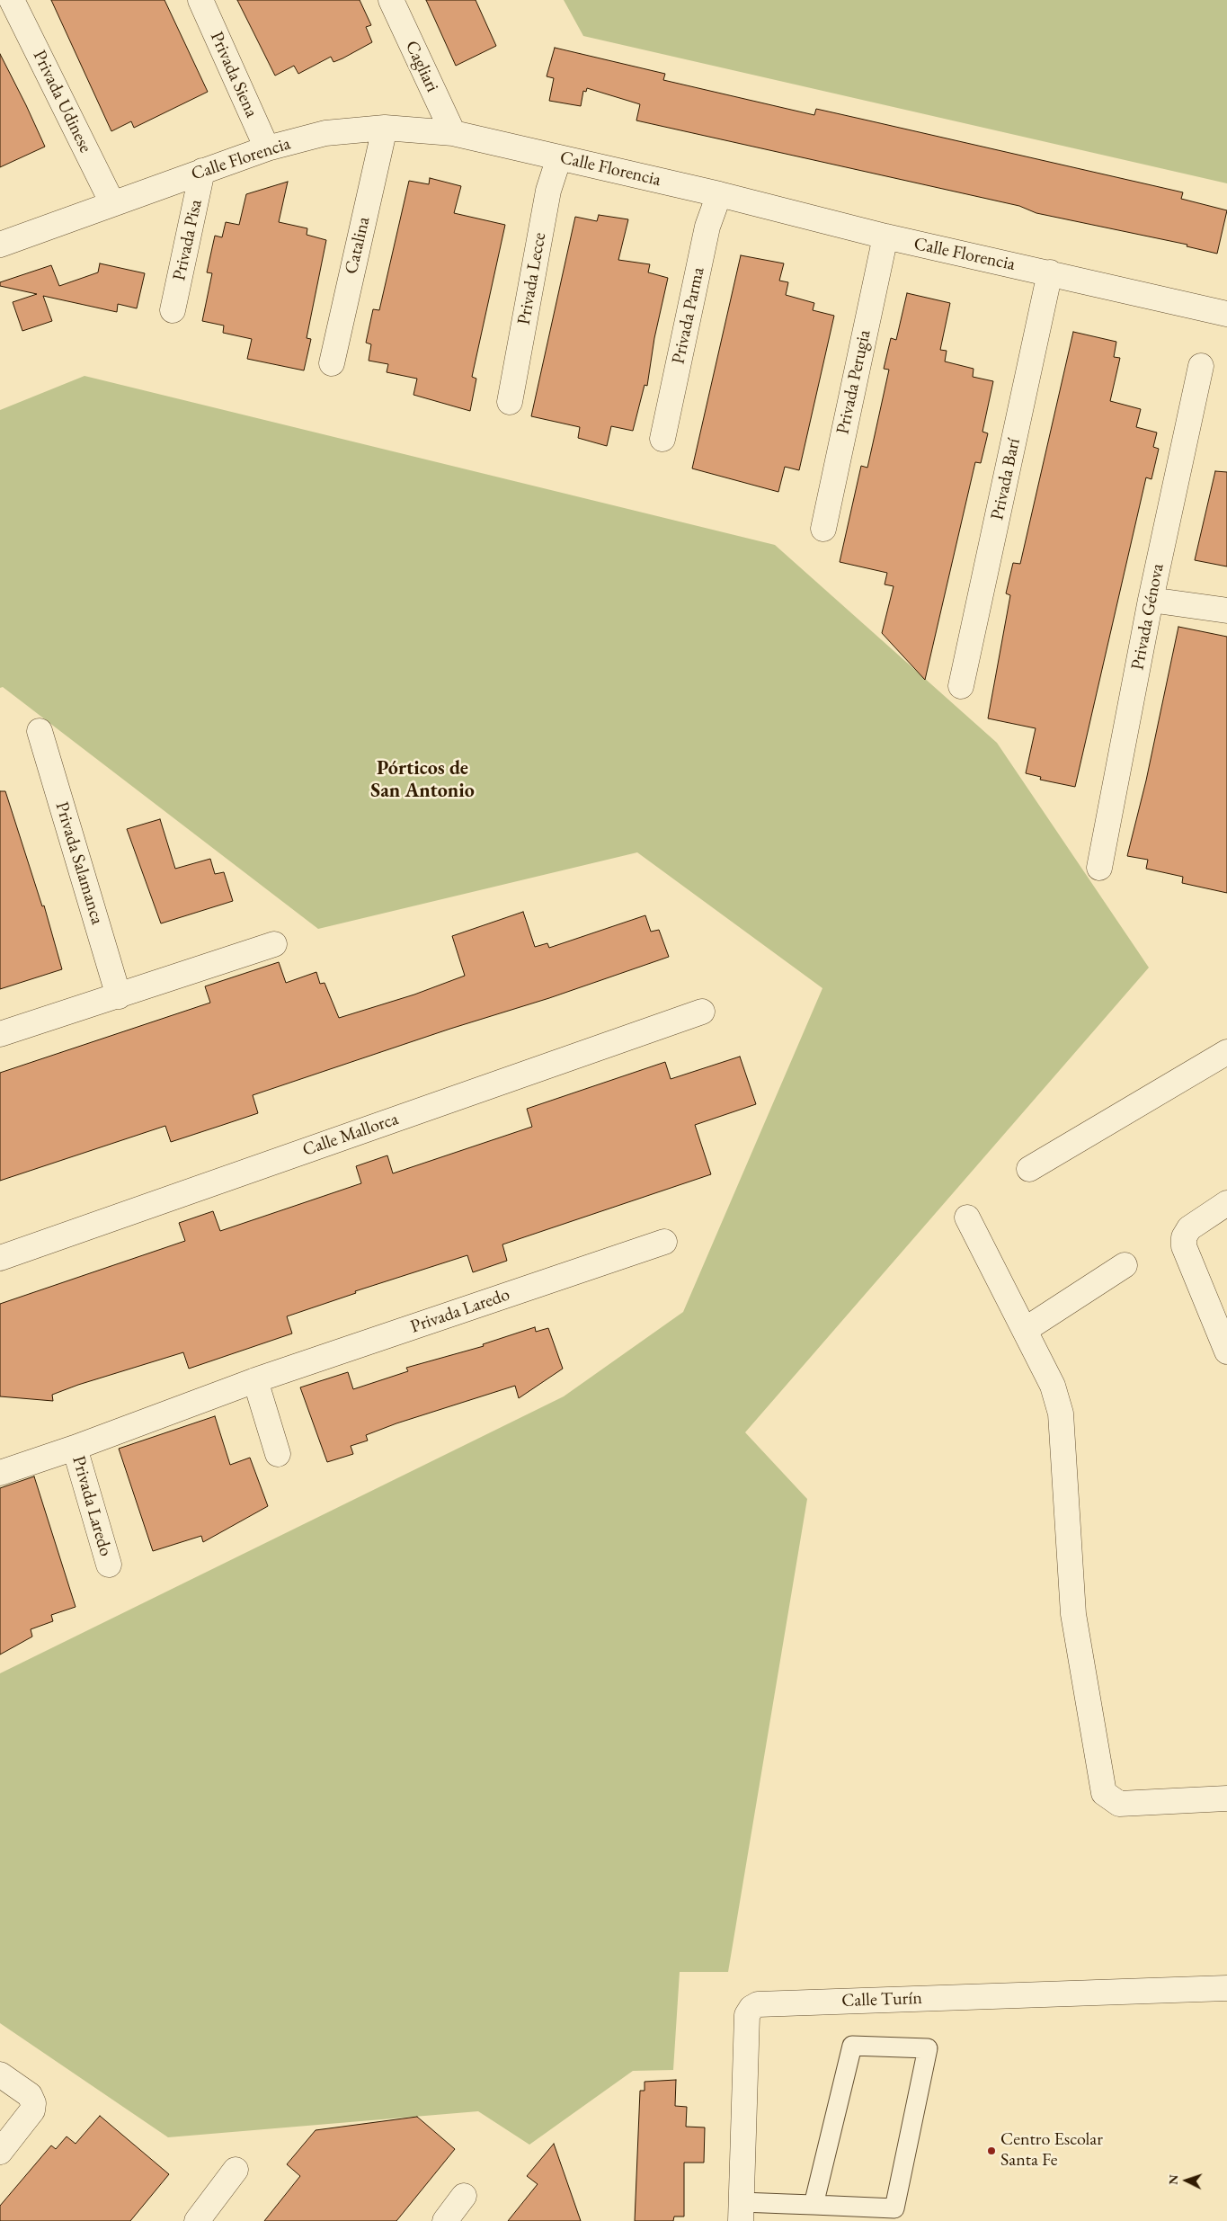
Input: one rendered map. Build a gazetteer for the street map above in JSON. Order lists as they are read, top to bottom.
{
  "streets": {
    "street": [
      "Cagliari",
      "Privada Siena",
      "Privada Udinese",
      "Calle Florencia",
      "Privada Pisa",
      "Catalina",
      "Privada Lecce",
      "Privada Parma",
      "Privada Perugia",
      "Privada Barí",
      "Privada Génova",
      "Privada Salamanca",
      "Calle Mallorca",
      "Privada Laredo",
      "Calle Turín"
    ]
  },
  "crossings": [
    ["Cagliari", "Calle Florencia"],
    ["Privada Siena", "Calle Florencia"],
    ["Privada Udinese", "Calle Florencia"],
    ["Calle Florencia", "Privada Pisa"],
    ["Calle Florencia", "Catalina"],
    ["Calle Florencia", "Privada Lecce"],
    ["Calle Florencia", "Privada Parma"],
    ["Calle Florencia", "Privada Perugia"],
    ["Calle Florencia", "Privada Barí"]
  ],
  "districts": ["Pórticos de San Antonio"],
  "places": ["Centro Escolar Santa Fe"],
  "north": "left"
}
